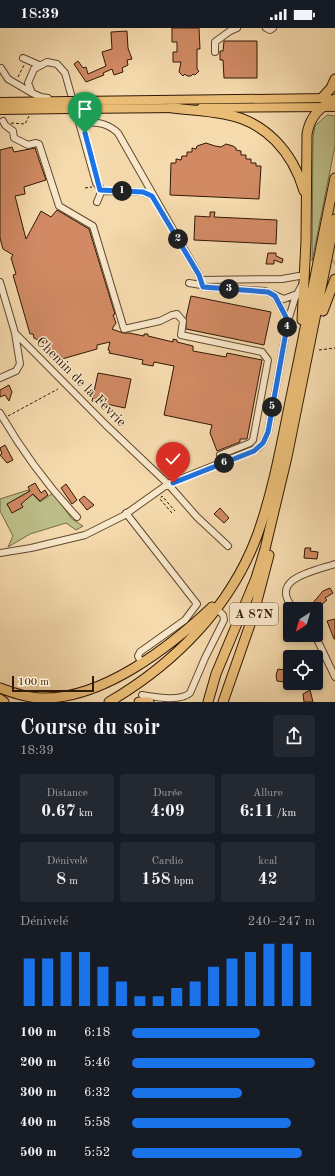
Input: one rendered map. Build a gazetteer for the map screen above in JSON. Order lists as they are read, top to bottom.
{
  "streets": {
    "highway": ["A 87N"],
    "street": ["Chemin de la Fevrie"]
  },
  "scale_bar": "100 m",
  "north": "bottom left",
  "page": {
    "status": "18:39",
    "pins": [
      "1",
      "2",
      "3",
      "4",
      "5",
      "6"
    ],
    "scale": "100 m",
    "heading": ["Course du soir", "18:39"],
    "stats": [
      ["Distance", "0.67 km"],
      ["Durée", "4:09"],
      ["Allure", "6:11 /km"],
      ["Dénivelé", "8 m"],
      ["Cardio", "158 bpm"],
      ["kcal", "42"]
    ],
    "chart": ["Dénivelé", "240–247 m"],
    "list": [
      {
        "name": "100 m",
        "note": "6:18"
      },
      {
        "name": "200 m",
        "note": "5:46"
      },
      {
        "name": "300 m",
        "note": "6:32"
      },
      {
        "name": "400 m",
        "note": "5:58"
      },
      {
        "name": "500 m",
        "note": "5:52"
      }
    ]
  }
}
